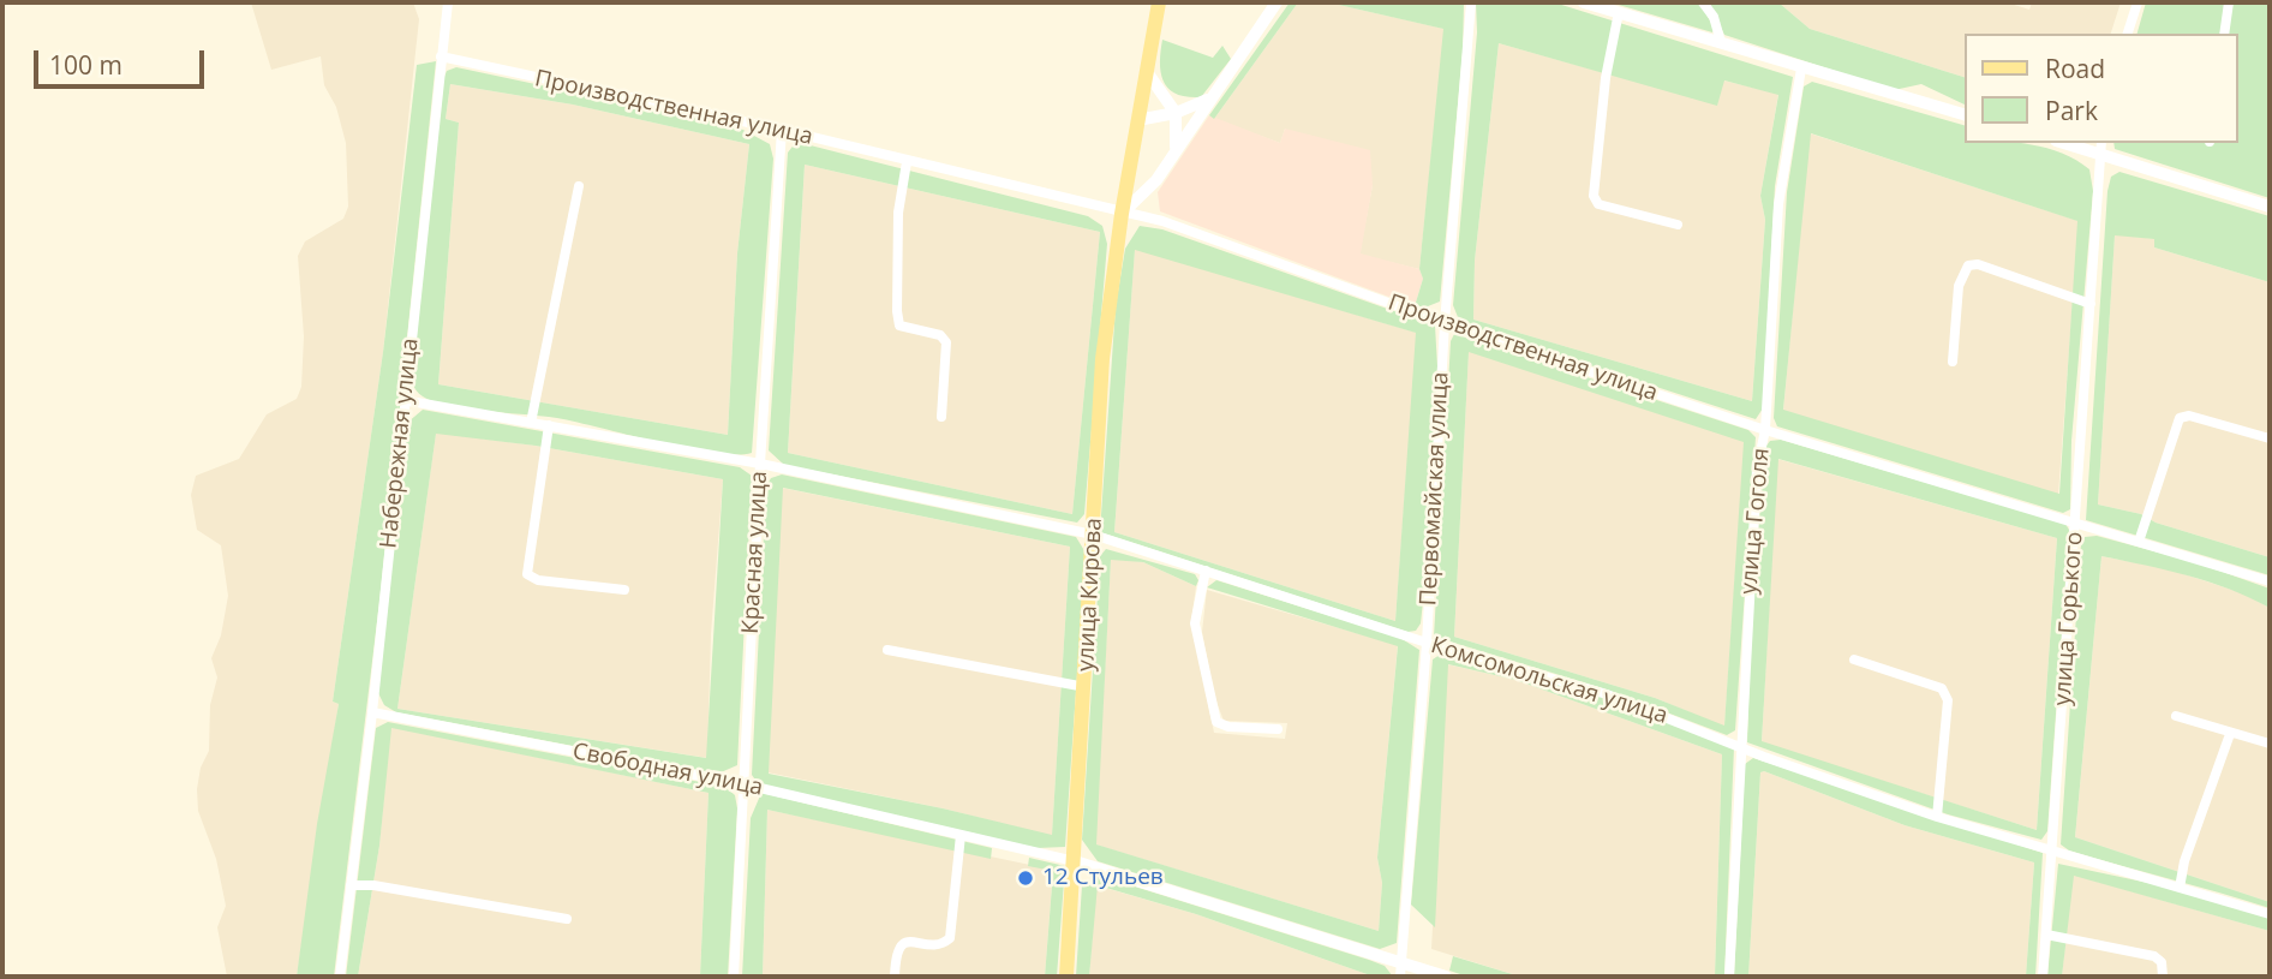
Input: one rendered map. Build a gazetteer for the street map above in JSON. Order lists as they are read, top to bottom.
{
  "streets": {
    "main road": ["улица Кирова"],
    "street": [
      "Производственная улица",
      "Набережная улица",
      "Первомайская улица",
      "улица Гоголя",
      "Красная улица",
      "улица Горького",
      "Комсомольская улица",
      "Свободная улица"
    ]
  },
  "crossings": [
    ["Производственная улица", "Набережная улица"],
    ["Производственная улица", "Первомайская улица"],
    ["Производственная улица", "улица Гоголя"],
    ["Производственная улица", "Красная улица"],
    ["Производственная улица", "улица Кирова"],
    ["Производственная улица", "улица Горького"],
    ["Набережная улица", "Комсомольская улица"],
    ["Набережная улица", "Свободная улица"],
    ["Первомайская улица", "Комсомольская улица"],
    ["Первомайская улица", "Свободная улица"],
    ["улица Гоголя", "Комсомольская улица"],
    ["Красная улица", "Комсомольская улица"],
    ["Красная улица", "Свободная улица"],
    ["улица Кирова", "Комсомольская улица"],
    ["улица Кирова", "Свободная улица"],
    ["улица Горького", "Комсомольская улица"]
  ],
  "places": ["12 Стульев"],
  "legend": ["Road", "Park"],
  "scale_bar": "100 m"
}
